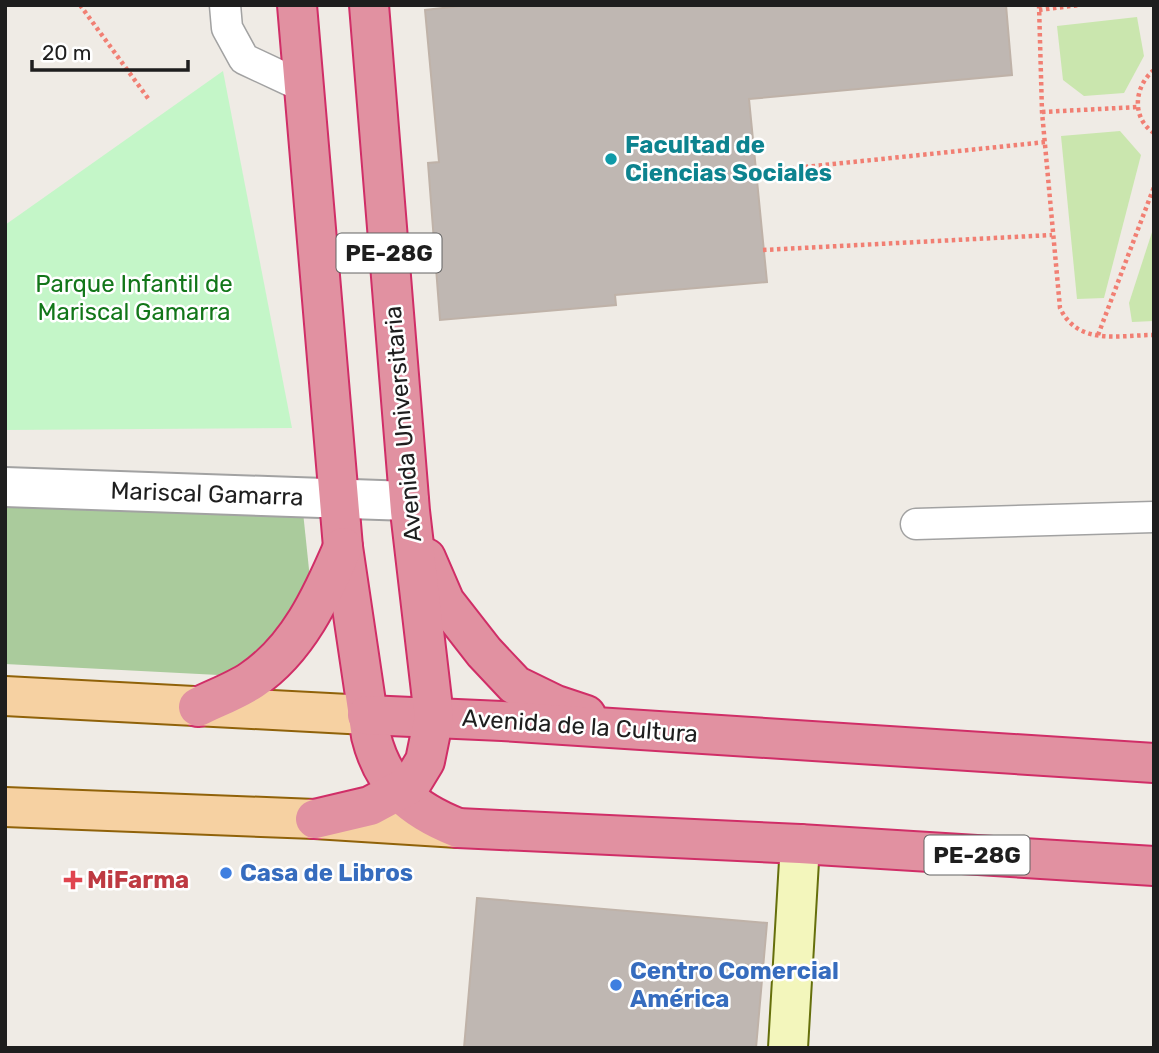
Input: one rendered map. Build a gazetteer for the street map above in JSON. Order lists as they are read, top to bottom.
{
  "streets": {
    "highway": ["PE-28G", "Avenida Universitaria", "Avenida de la Cultura"],
    "street": ["Mariscal Gamarra"]
  },
  "crossings": [
    ["PE-28G", "Avenida Universitaria"],
    ["PE-28G", "Mariscal Gamarra"],
    ["PE-28G", "Avenida de la Cultura"],
    ["Avenida Universitaria", "Mariscal Gamarra"],
    ["Avenida Universitaria", "Avenida de la Cultura"]
  ],
  "parks": ["Parque Infantil de Mariscal Gamarra"],
  "places": {
    "other": ["Facultad de Ciencias Sociales", "Casa de Libros", "Centro Comercial América"],
    "health": ["MiFarma"]
  },
  "scale_bar": "20 m"
}
